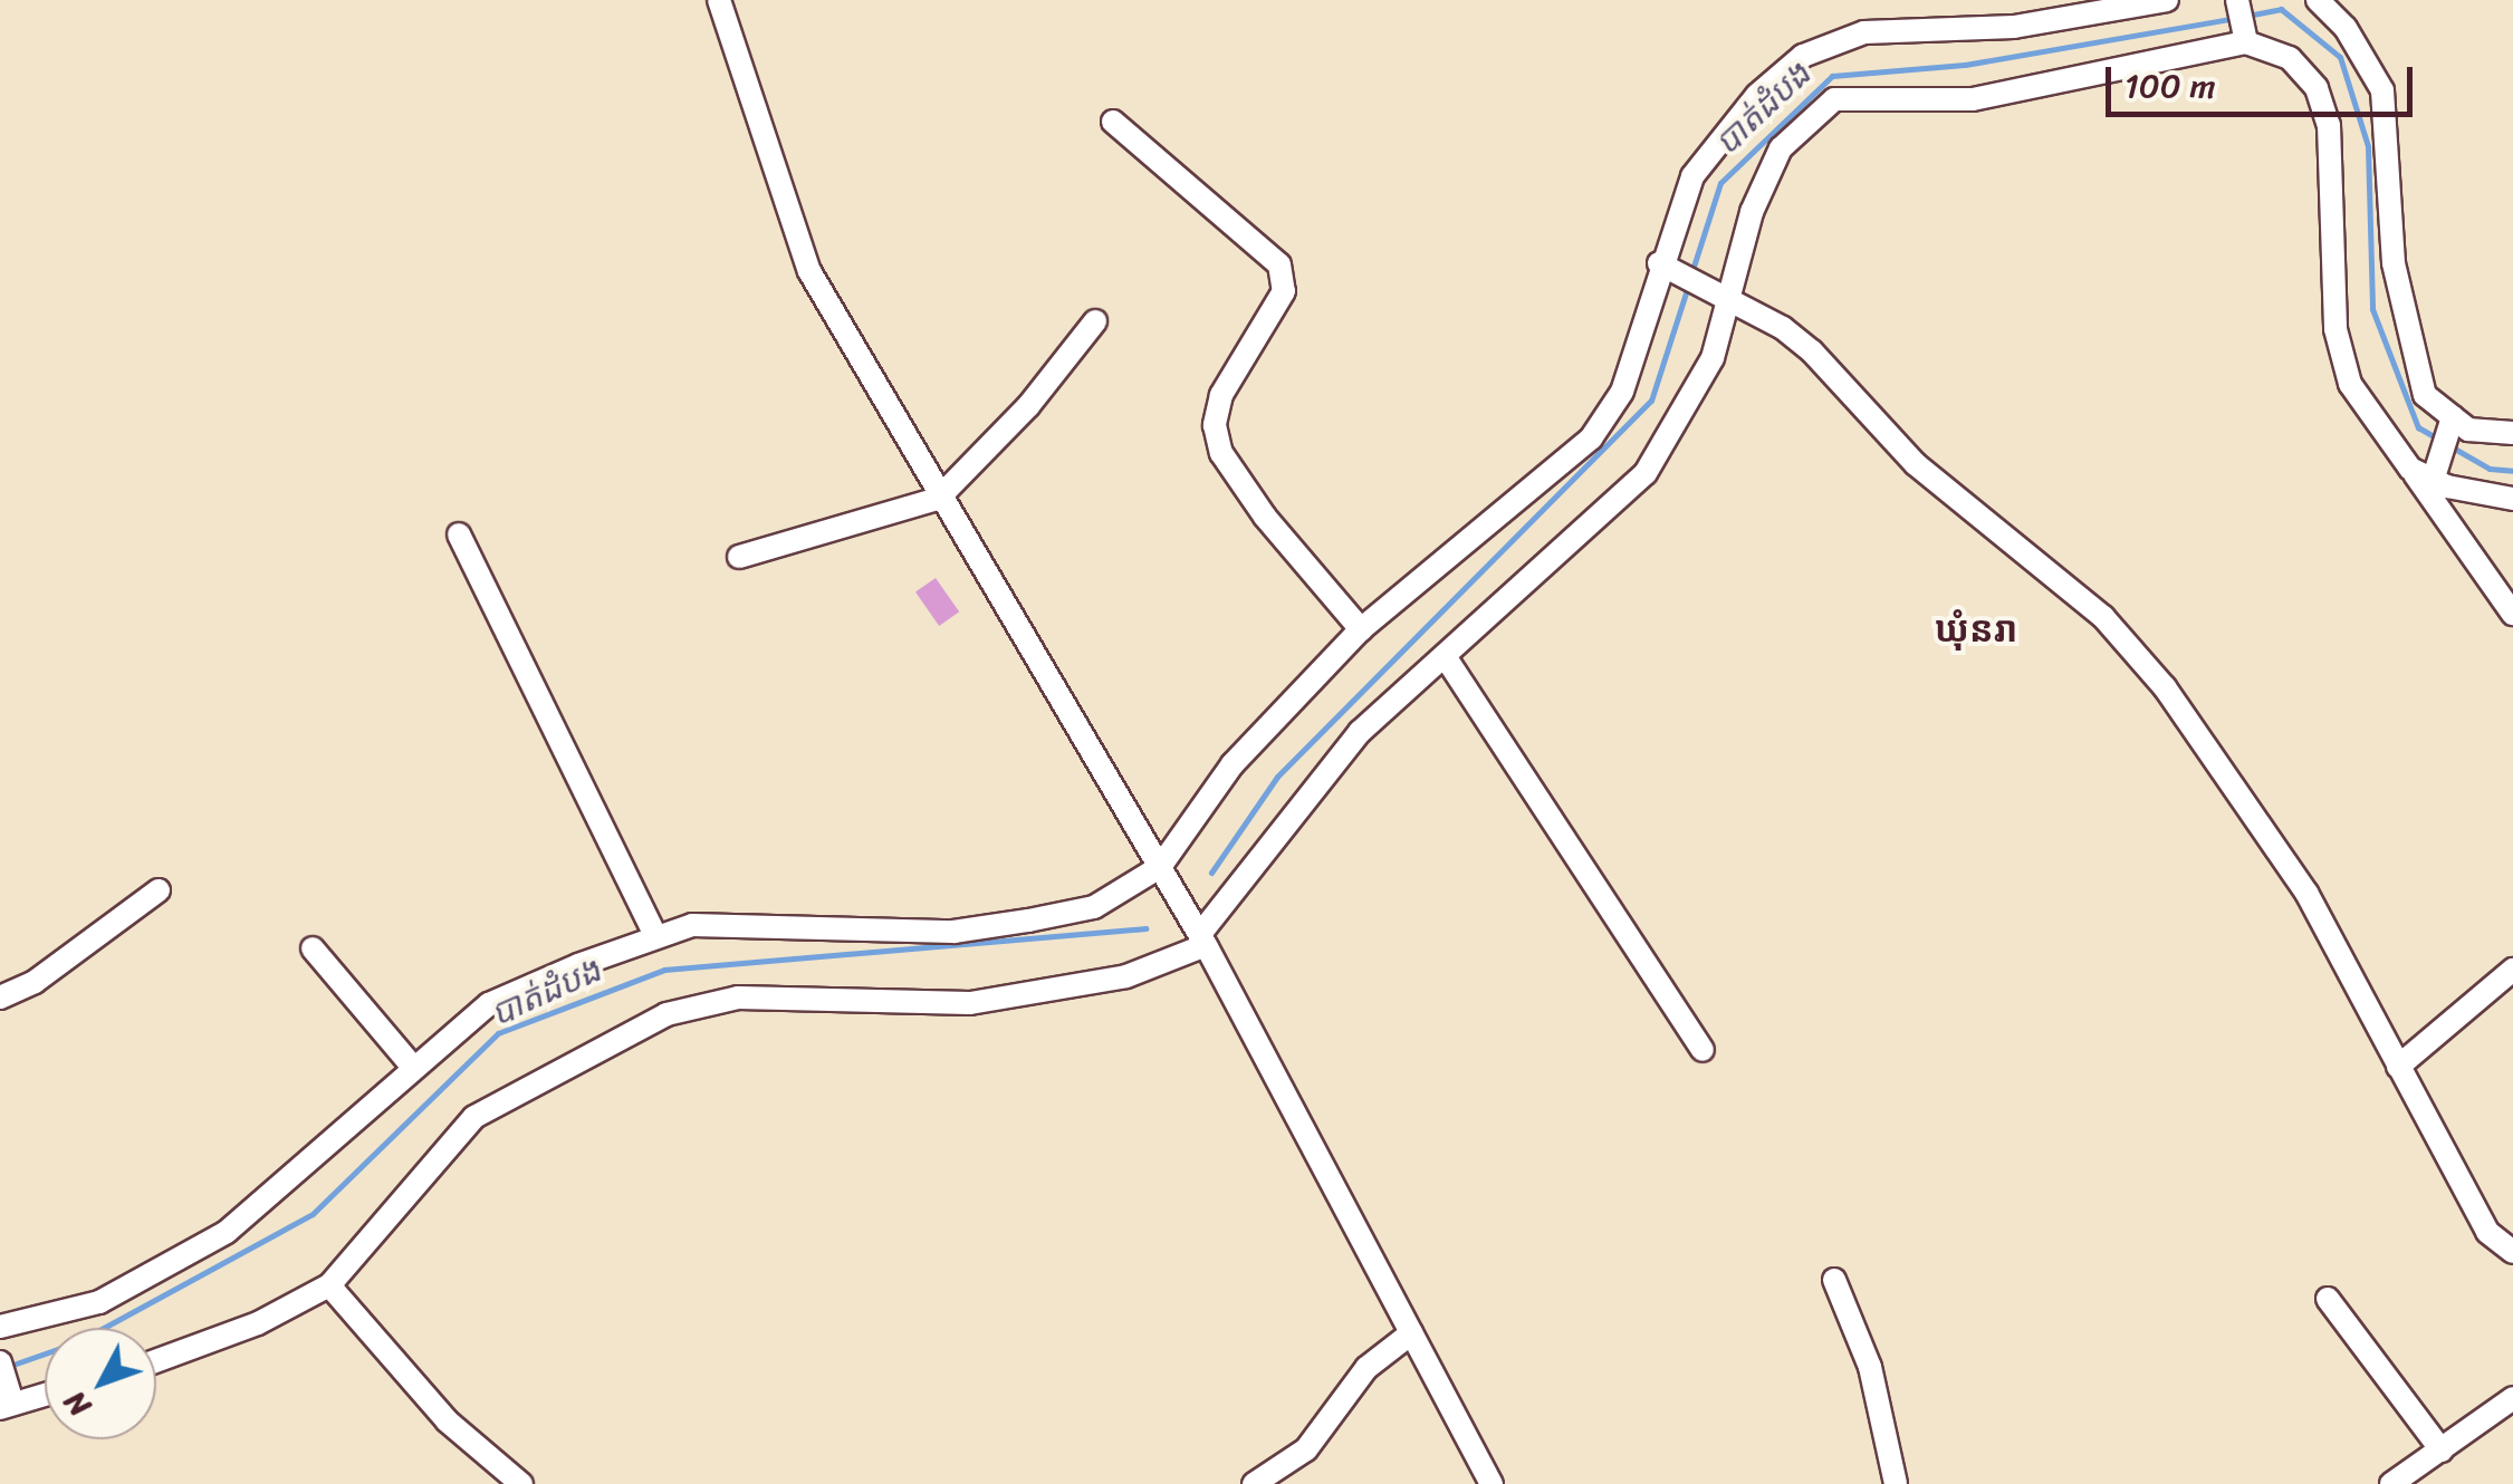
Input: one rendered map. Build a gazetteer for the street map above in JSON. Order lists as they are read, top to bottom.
{
  "districts": ["ឃុំនរា"],
  "water": ["បាត់ដំបង"],
  "scale_bar": "100 m",
  "north": "bottom left"
}
